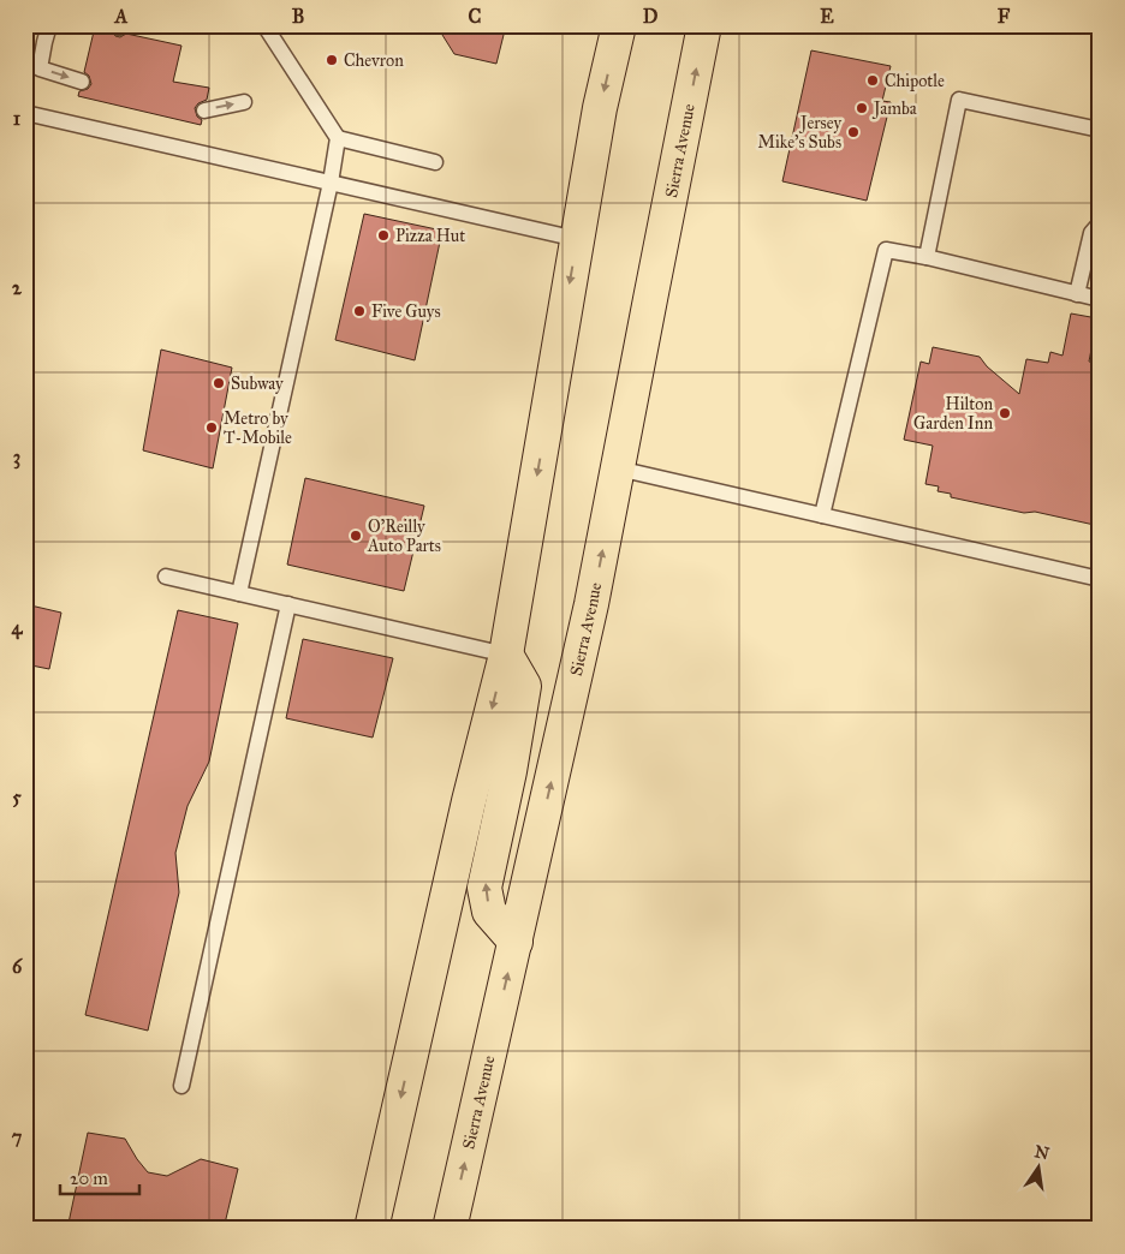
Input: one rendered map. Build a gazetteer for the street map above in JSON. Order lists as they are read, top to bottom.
{
  "streets": {
    "main road": ["Sierra Avenue"]
  },
  "places": [
    "Chevron",
    "Chipotle",
    "Jamba",
    "Jersey Mike's Subs",
    "Pizza Hut",
    "Five Guys",
    "Subway",
    "Hilton Garden Inn",
    "Metro by T-Mobile",
    "O'Reilly Auto Parts"
  ],
  "scale_bar": "20 m",
  "north": "top",
  "grid": {
    "columns": [
      "A",
      "B",
      "C",
      "D",
      "E",
      "F"
    ],
    "rows": [
      "1",
      "2",
      "3",
      "4",
      "5",
      "6",
      "7"
    ]
  }
}
